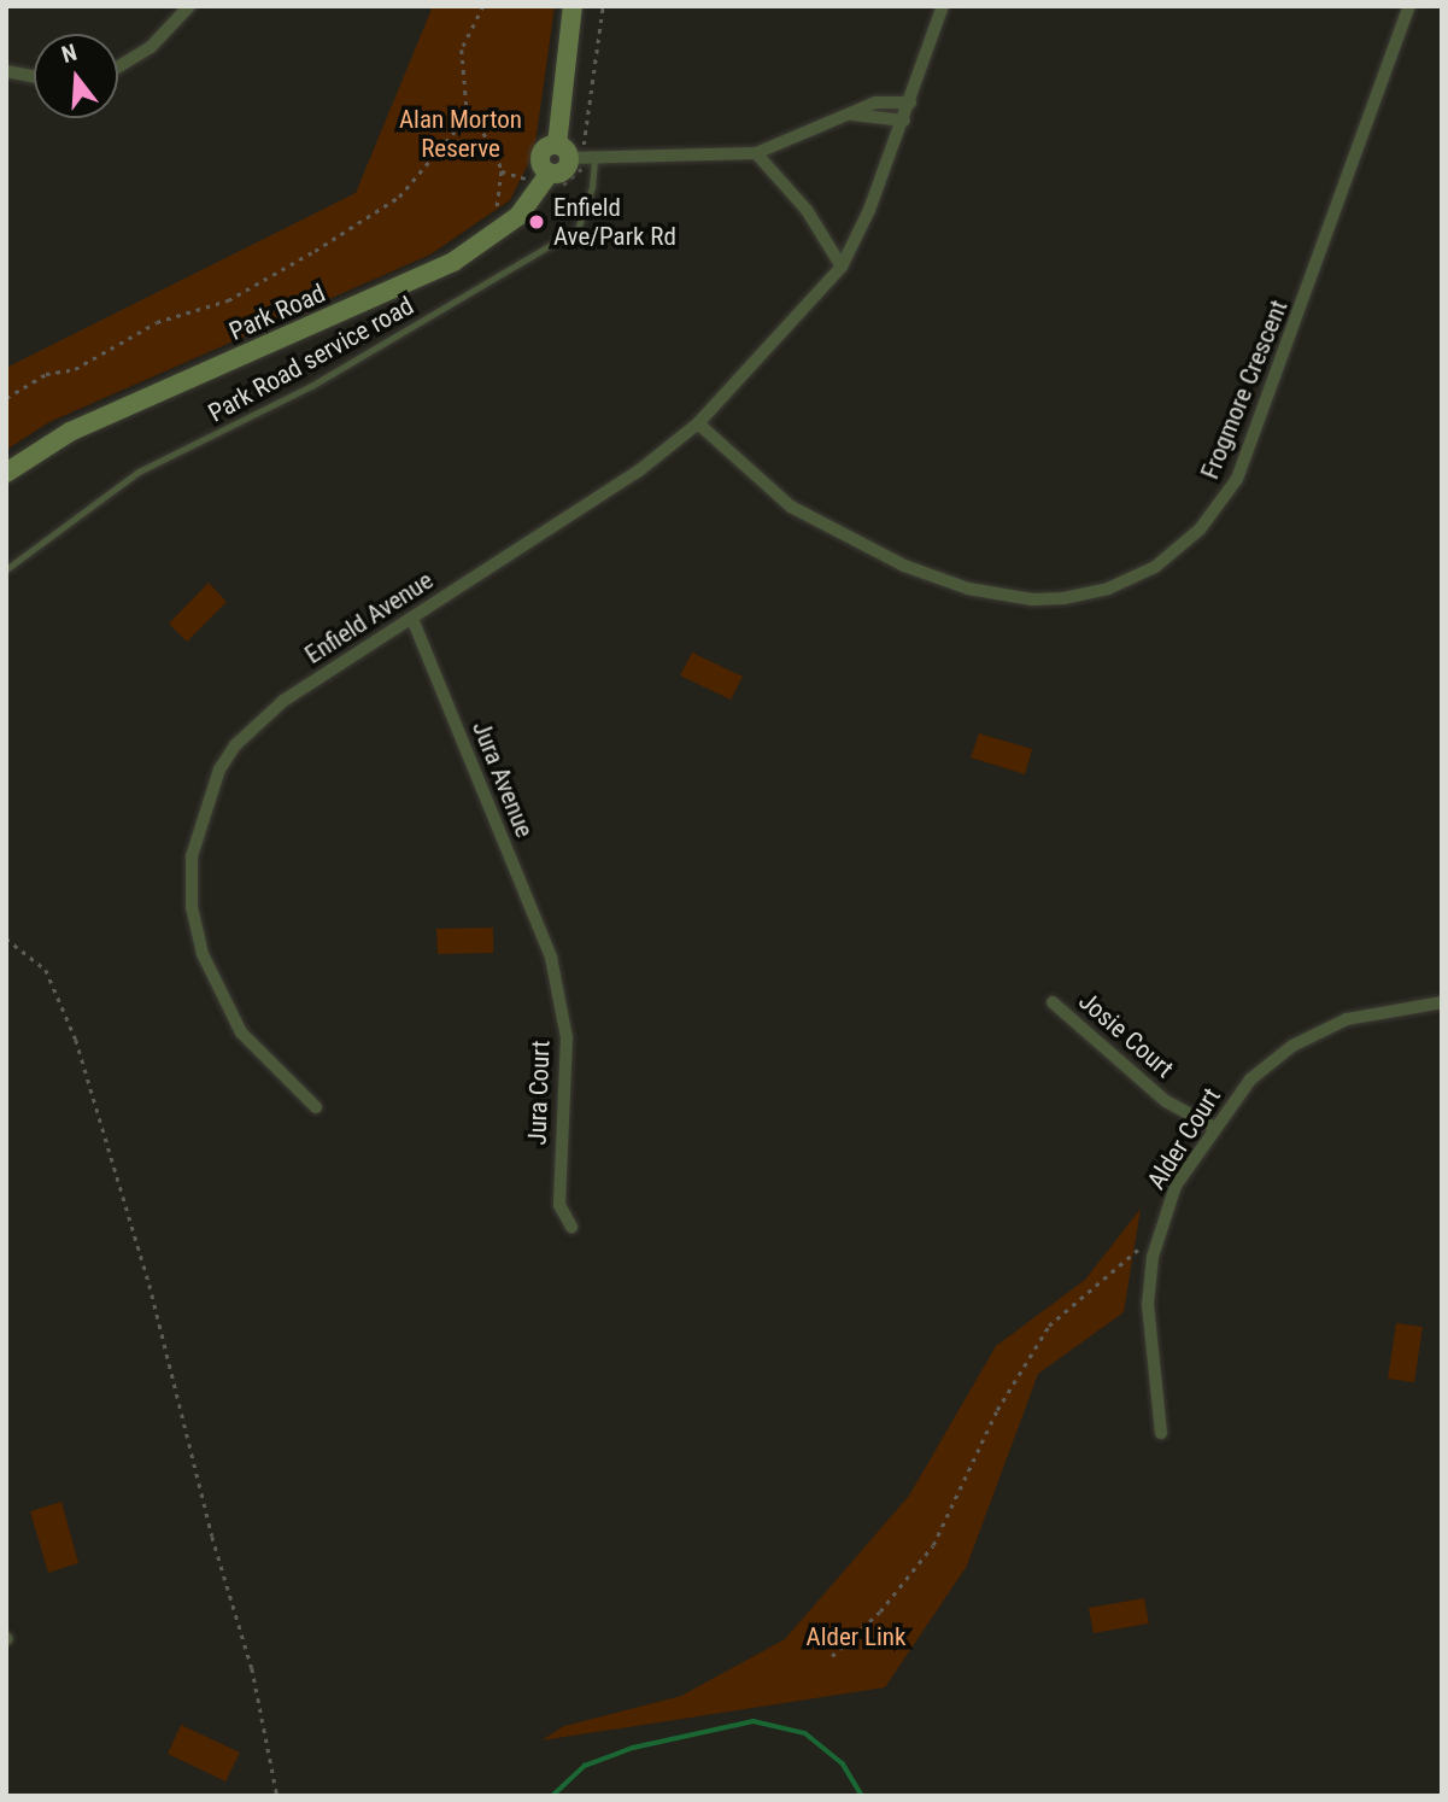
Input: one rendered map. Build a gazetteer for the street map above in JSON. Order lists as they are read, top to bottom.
{
  "streets": {
    "street": [
      "Park Road",
      "Frogmore Crescent",
      "Enfield Avenue",
      "Jura Avenue",
      "Josie Court",
      "Jura Court",
      "Alder Court"
    ],
    "lane": ["Park Road service road"]
  },
  "crossings": [
    ["Frogmore Crescent", "Enfield Avenue"],
    ["Enfield Avenue", "Jura Avenue"],
    ["Jura Avenue", "Jura Court"],
    ["Josie Court", "Alder Court"]
  ],
  "parks": ["Alan Morton Reserve", "Alder Link"],
  "places": ["Enfield Ave/Park Rd"],
  "north": "top"
}
